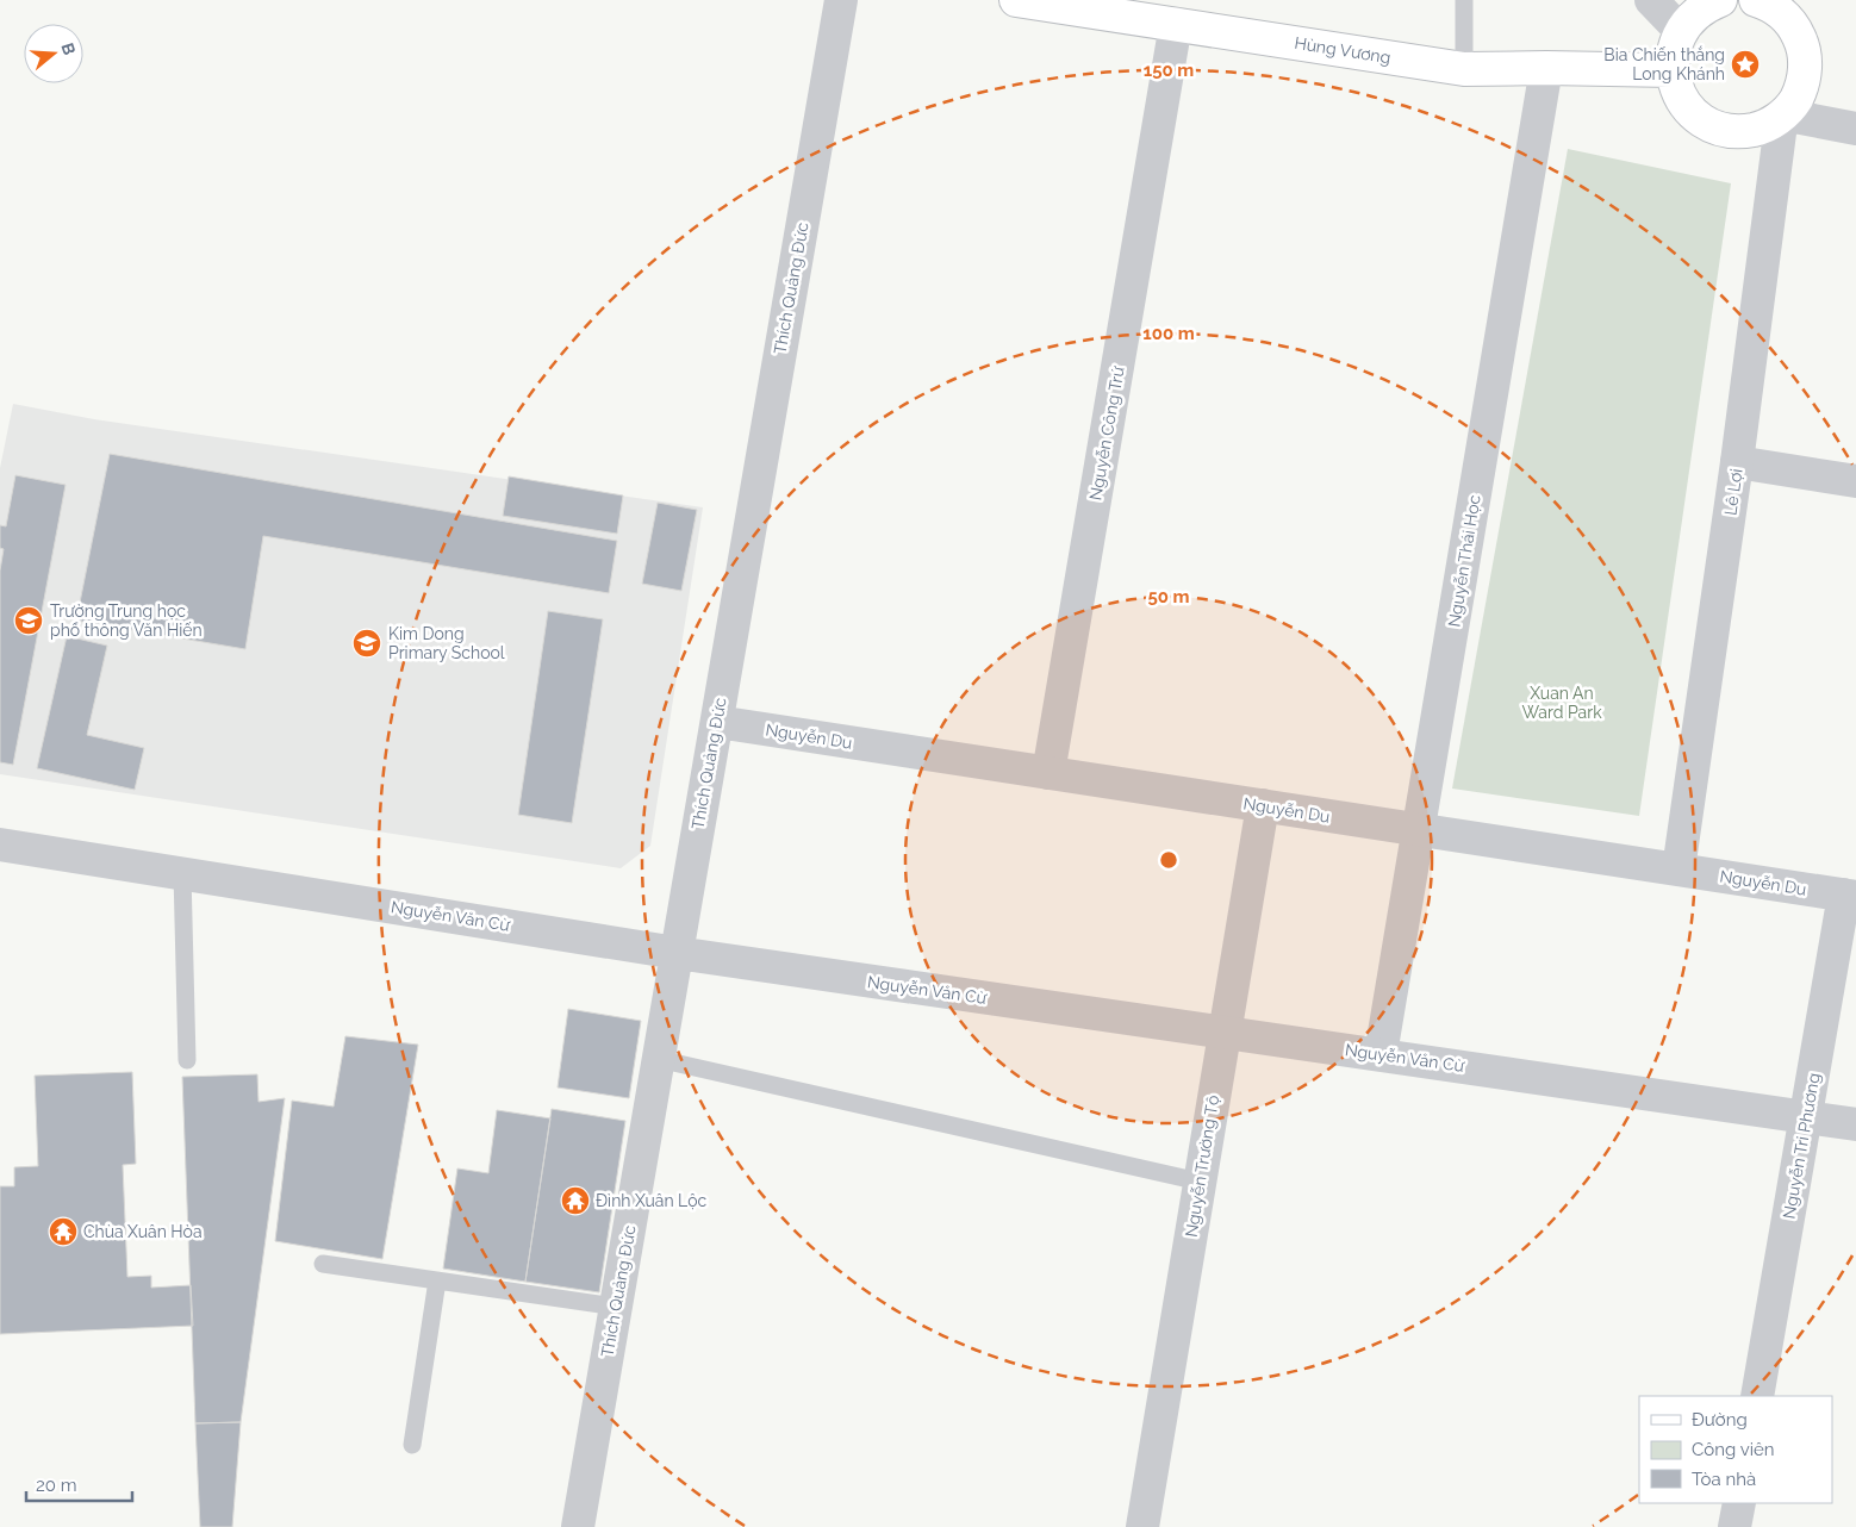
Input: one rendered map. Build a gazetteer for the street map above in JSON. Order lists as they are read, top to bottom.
{
  "streets": {
    "main road": ["Hùng Vương"],
    "street": [
      "Thích Quảng Đức",
      "Nguyễn Công Trứ",
      "Lê Lợi",
      "Nguyễn Thái Học",
      "Nguyễn Du",
      "Nguyễn Văn Cừ",
      "Nguyễn Tri Phương",
      "Nguyễn Trường Tộ"
    ]
  },
  "crossings": [
    ["Hùng Vương", "Nguyễn Công Trứ"],
    ["Hùng Vương", "Nguyễn Thái Học"],
    ["Thích Quảng Đức", "Nguyễn Du"],
    ["Thích Quảng Đức", "Nguyễn Văn Cừ"],
    ["Nguyễn Công Trứ", "Nguyễn Du"],
    ["Lê Lợi", "Nguyễn Du"],
    ["Nguyễn Thái Học", "Nguyễn Du"],
    ["Nguyễn Thái Học", "Nguyễn Văn Cừ"],
    ["Nguyễn Du", "Nguyễn Tri Phương"],
    ["Nguyễn Du", "Nguyễn Trường Tộ"],
    ["Nguyễn Văn Cừ", "Nguyễn Tri Phương"],
    ["Nguyễn Văn Cừ", "Nguyễn Trường Tộ"]
  ],
  "parks": ["Xuan An Ward Park"],
  "places": {
    "place": ["Bia Chiến thắng Long Khánh"],
    "school or university": ["Trường Trung học phổ thông Văn Hiến", "Kim Dong Primary School"],
    "temple": ["Đình Xuân Lộc", "Chùa Xuân Hòa"]
  },
  "legend": ["Đường", "Công viên", "Tòa nhà"],
  "scale_bar": "20 m",
  "north": "right",
  "rings": ["150 m", "100 m", "50 m"]
}
